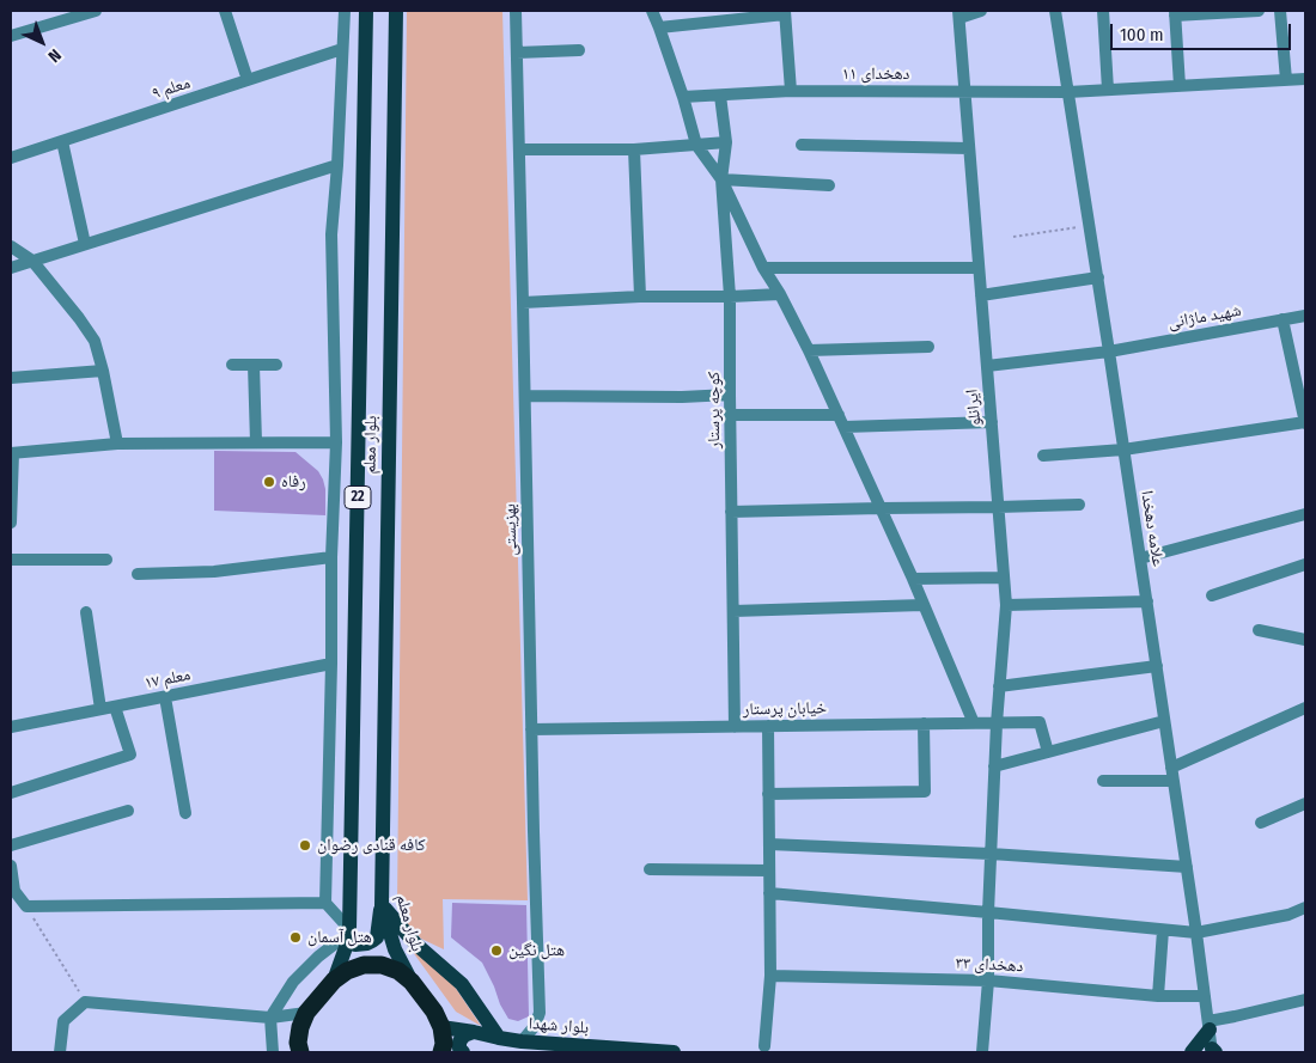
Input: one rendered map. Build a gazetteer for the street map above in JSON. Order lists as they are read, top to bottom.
{
  "streets": {
    "main road": ["بلوار معلم", "22", "بلوار شهدا"],
    "street": [
      "دهخدای ۱۱",
      "معلم ۹",
      "شهید ماژانی",
      "ایرانلو",
      "کوچه پرستار",
      "علامه دهخدا",
      "بهزیستی",
      "معلم ۱۷",
      "خیابان پرستار",
      "دهخدای ۳۳"
    ]
  },
  "crossings": [
    ["دهخدای ۱۱", "ایرانلو"],
    ["دهخدای ۱۱", "کوچه پرستار"],
    ["دهخدای ۱۱", "علامه دهخدا"],
    ["شهید ماژانی", "ایرانلو"],
    ["شهید ماژانی", "علامه دهخدا"],
    ["ایرانلو", "خیابان پرستار"],
    ["ایرانلو", "دهخدای ۳۳"],
    ["کوچه پرستار", "خیابان پرستار"],
    ["علامه دهخدا", "دهخدای ۳۳"],
    ["بهزیستی", "خیابان پرستار"],
    ["بهزیستی", "بلوار شهدا"]
  ],
  "places": [
    "رفاه",
    "کافه قنادی رضوان",
    "هتل آسمان",
    "هتل نگین"
  ],
  "scale_bar": "100 m",
  "north": "bottom right"
}
